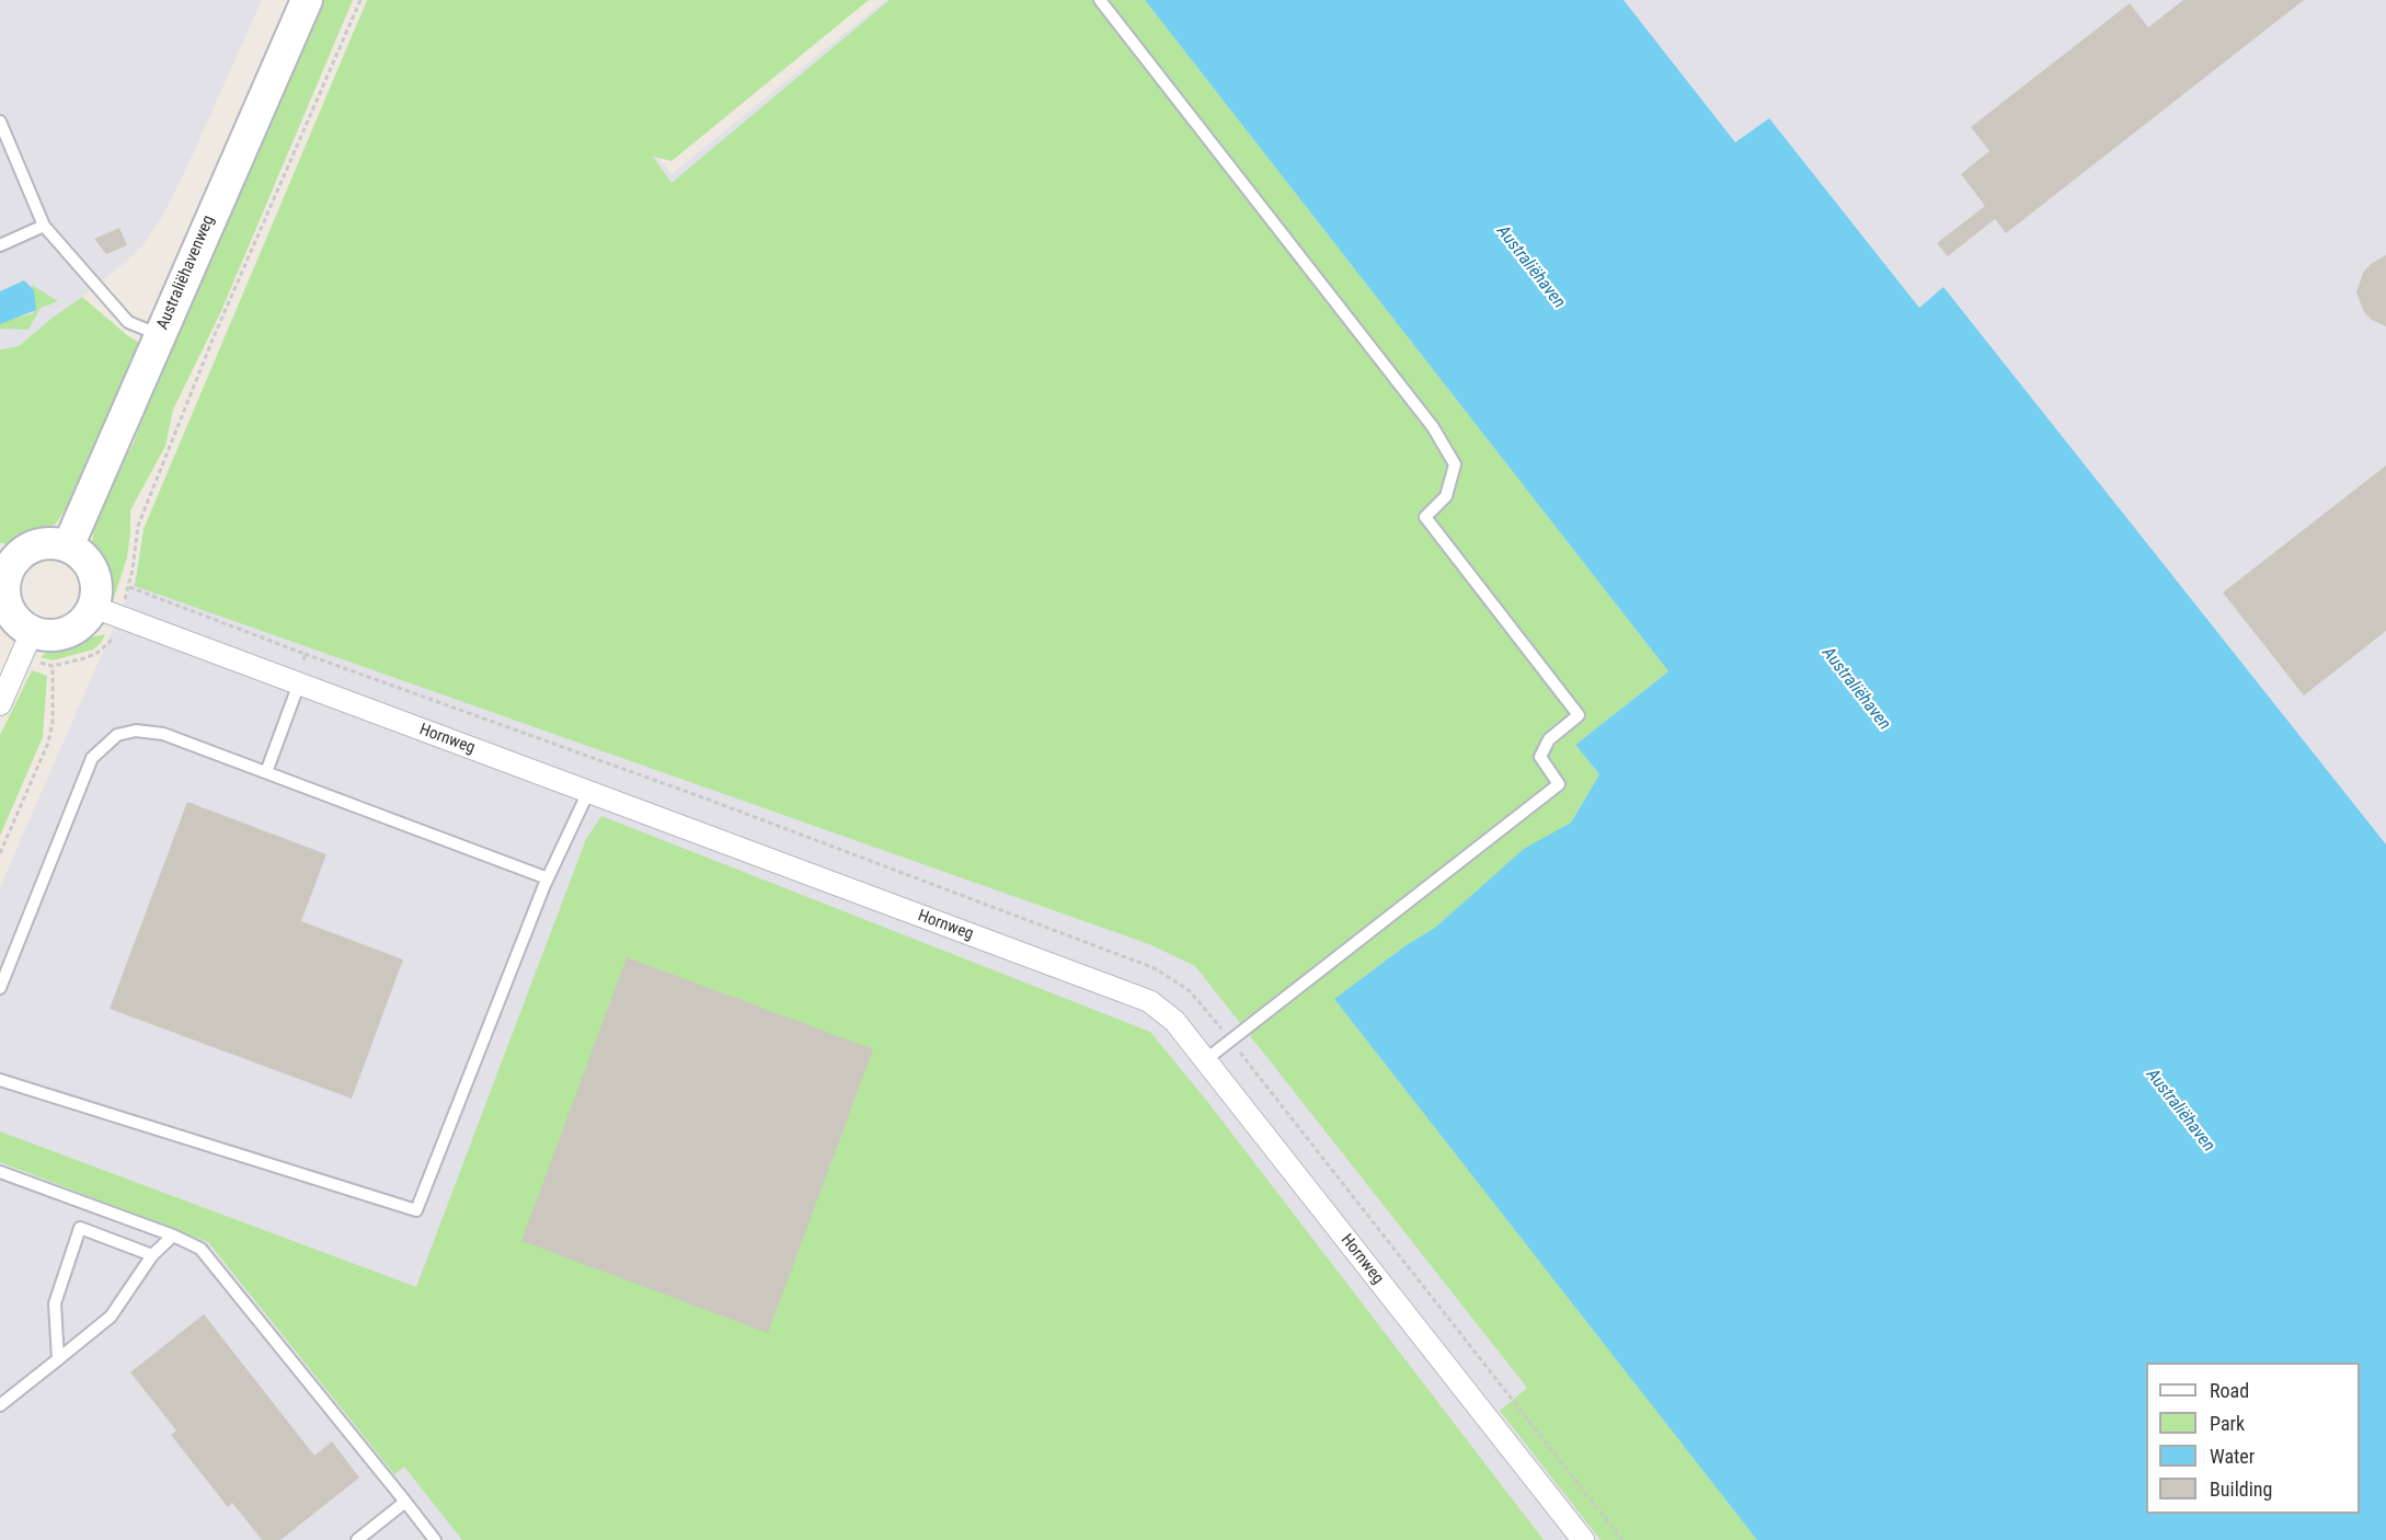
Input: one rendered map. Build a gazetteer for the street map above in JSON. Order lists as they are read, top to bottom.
{
  "streets": {
    "street": ["Australiëhavenweg", "Hornweg"]
  },
  "crossings": [
    ["Australiëhavenweg", "Hornweg"]
  ],
  "water": ["Australiëhaven"],
  "legend": [
    "Road",
    "Park",
    "Water",
    "Building"
  ]
}
